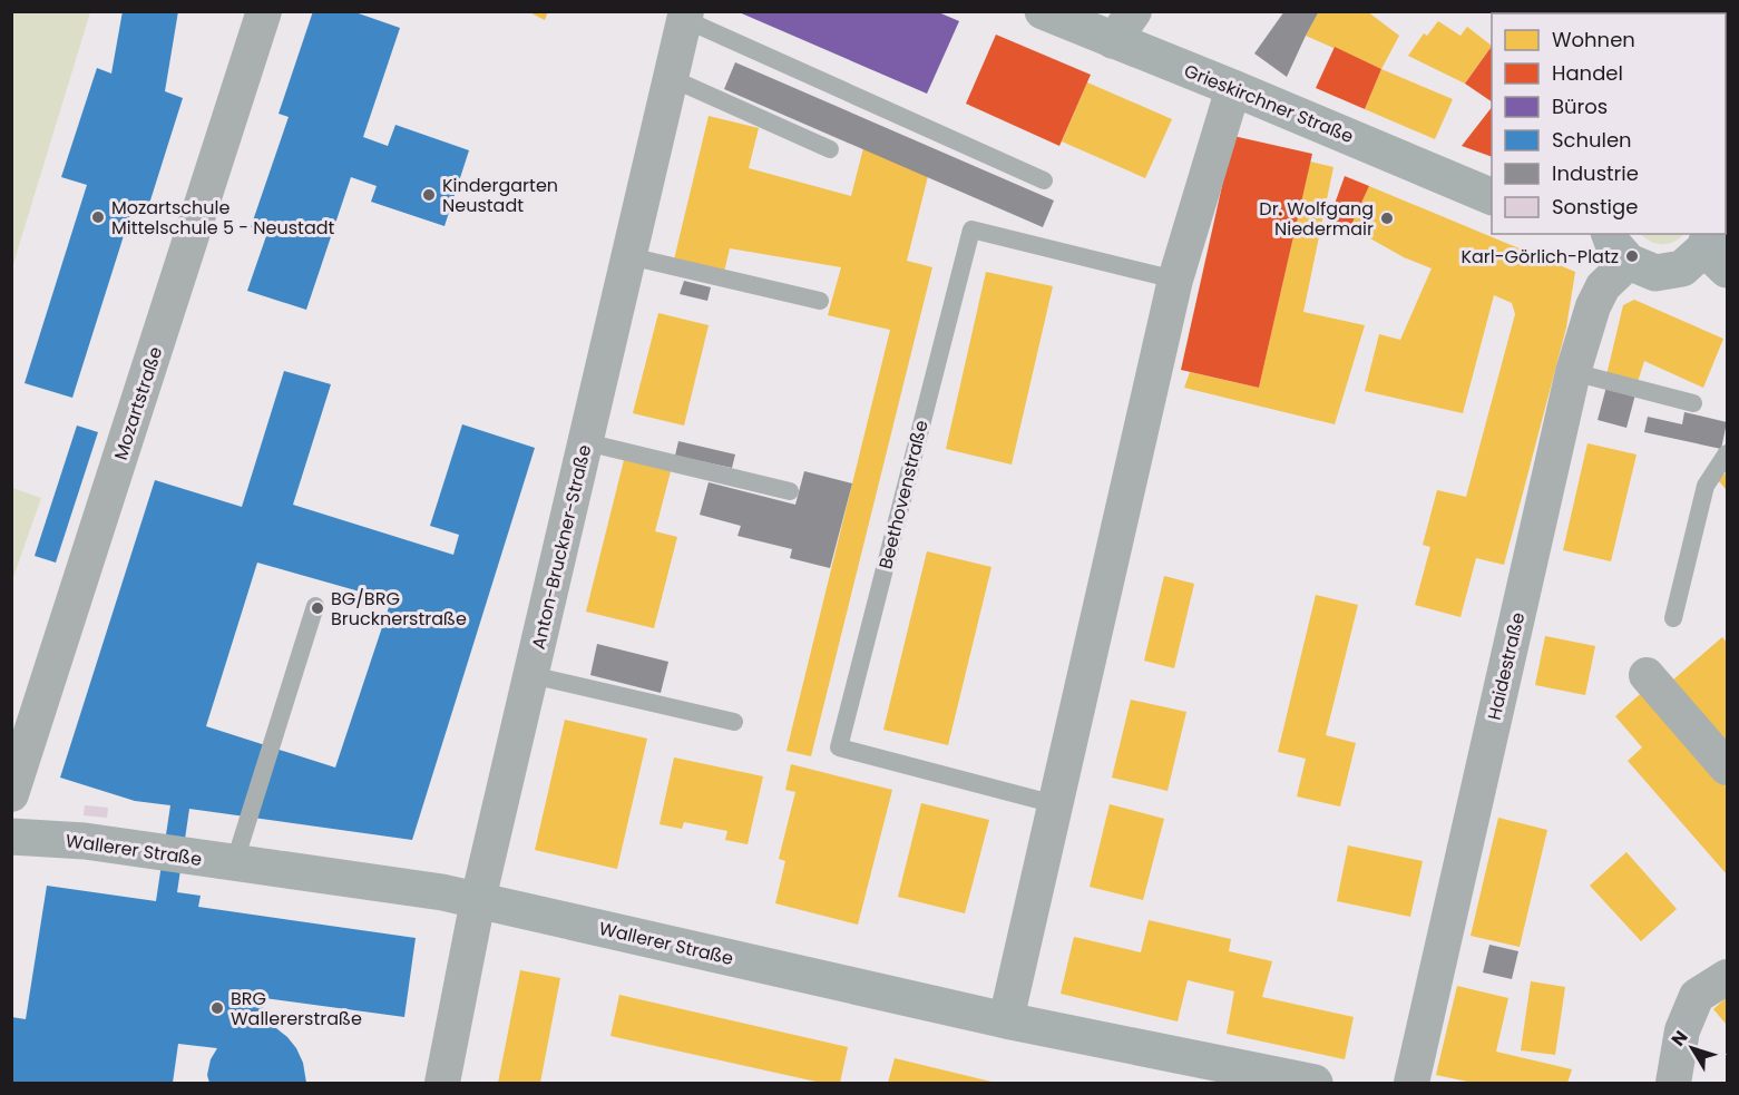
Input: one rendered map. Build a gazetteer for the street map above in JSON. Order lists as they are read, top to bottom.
{
  "streets": {
    "street": [
      "Grieskirchner Straße",
      "Mozartstraße",
      "Anton-Bruckner-Straße",
      "Haidestraße",
      "Wallerer Straße"
    ],
    "lane": ["Beethovenstraße"]
  },
  "crossings": [
    ["Anton-Bruckner-Straße", "Wallerer Straße"]
  ],
  "places": [
    "Kindergarten Neustadt",
    "Mozartschule Mittelschule 5 - Neustadt",
    "Dr. Wolfgang Niedermair",
    "Karl-Görlich-Platz",
    "BG/BRG Brucknerstraße",
    "BRG Wallererstraße"
  ],
  "legend": [
    "Wohnen",
    "Handel",
    "Büros",
    "Schulen",
    "Industrie",
    "Sonstige"
  ],
  "north": "top left"
}
